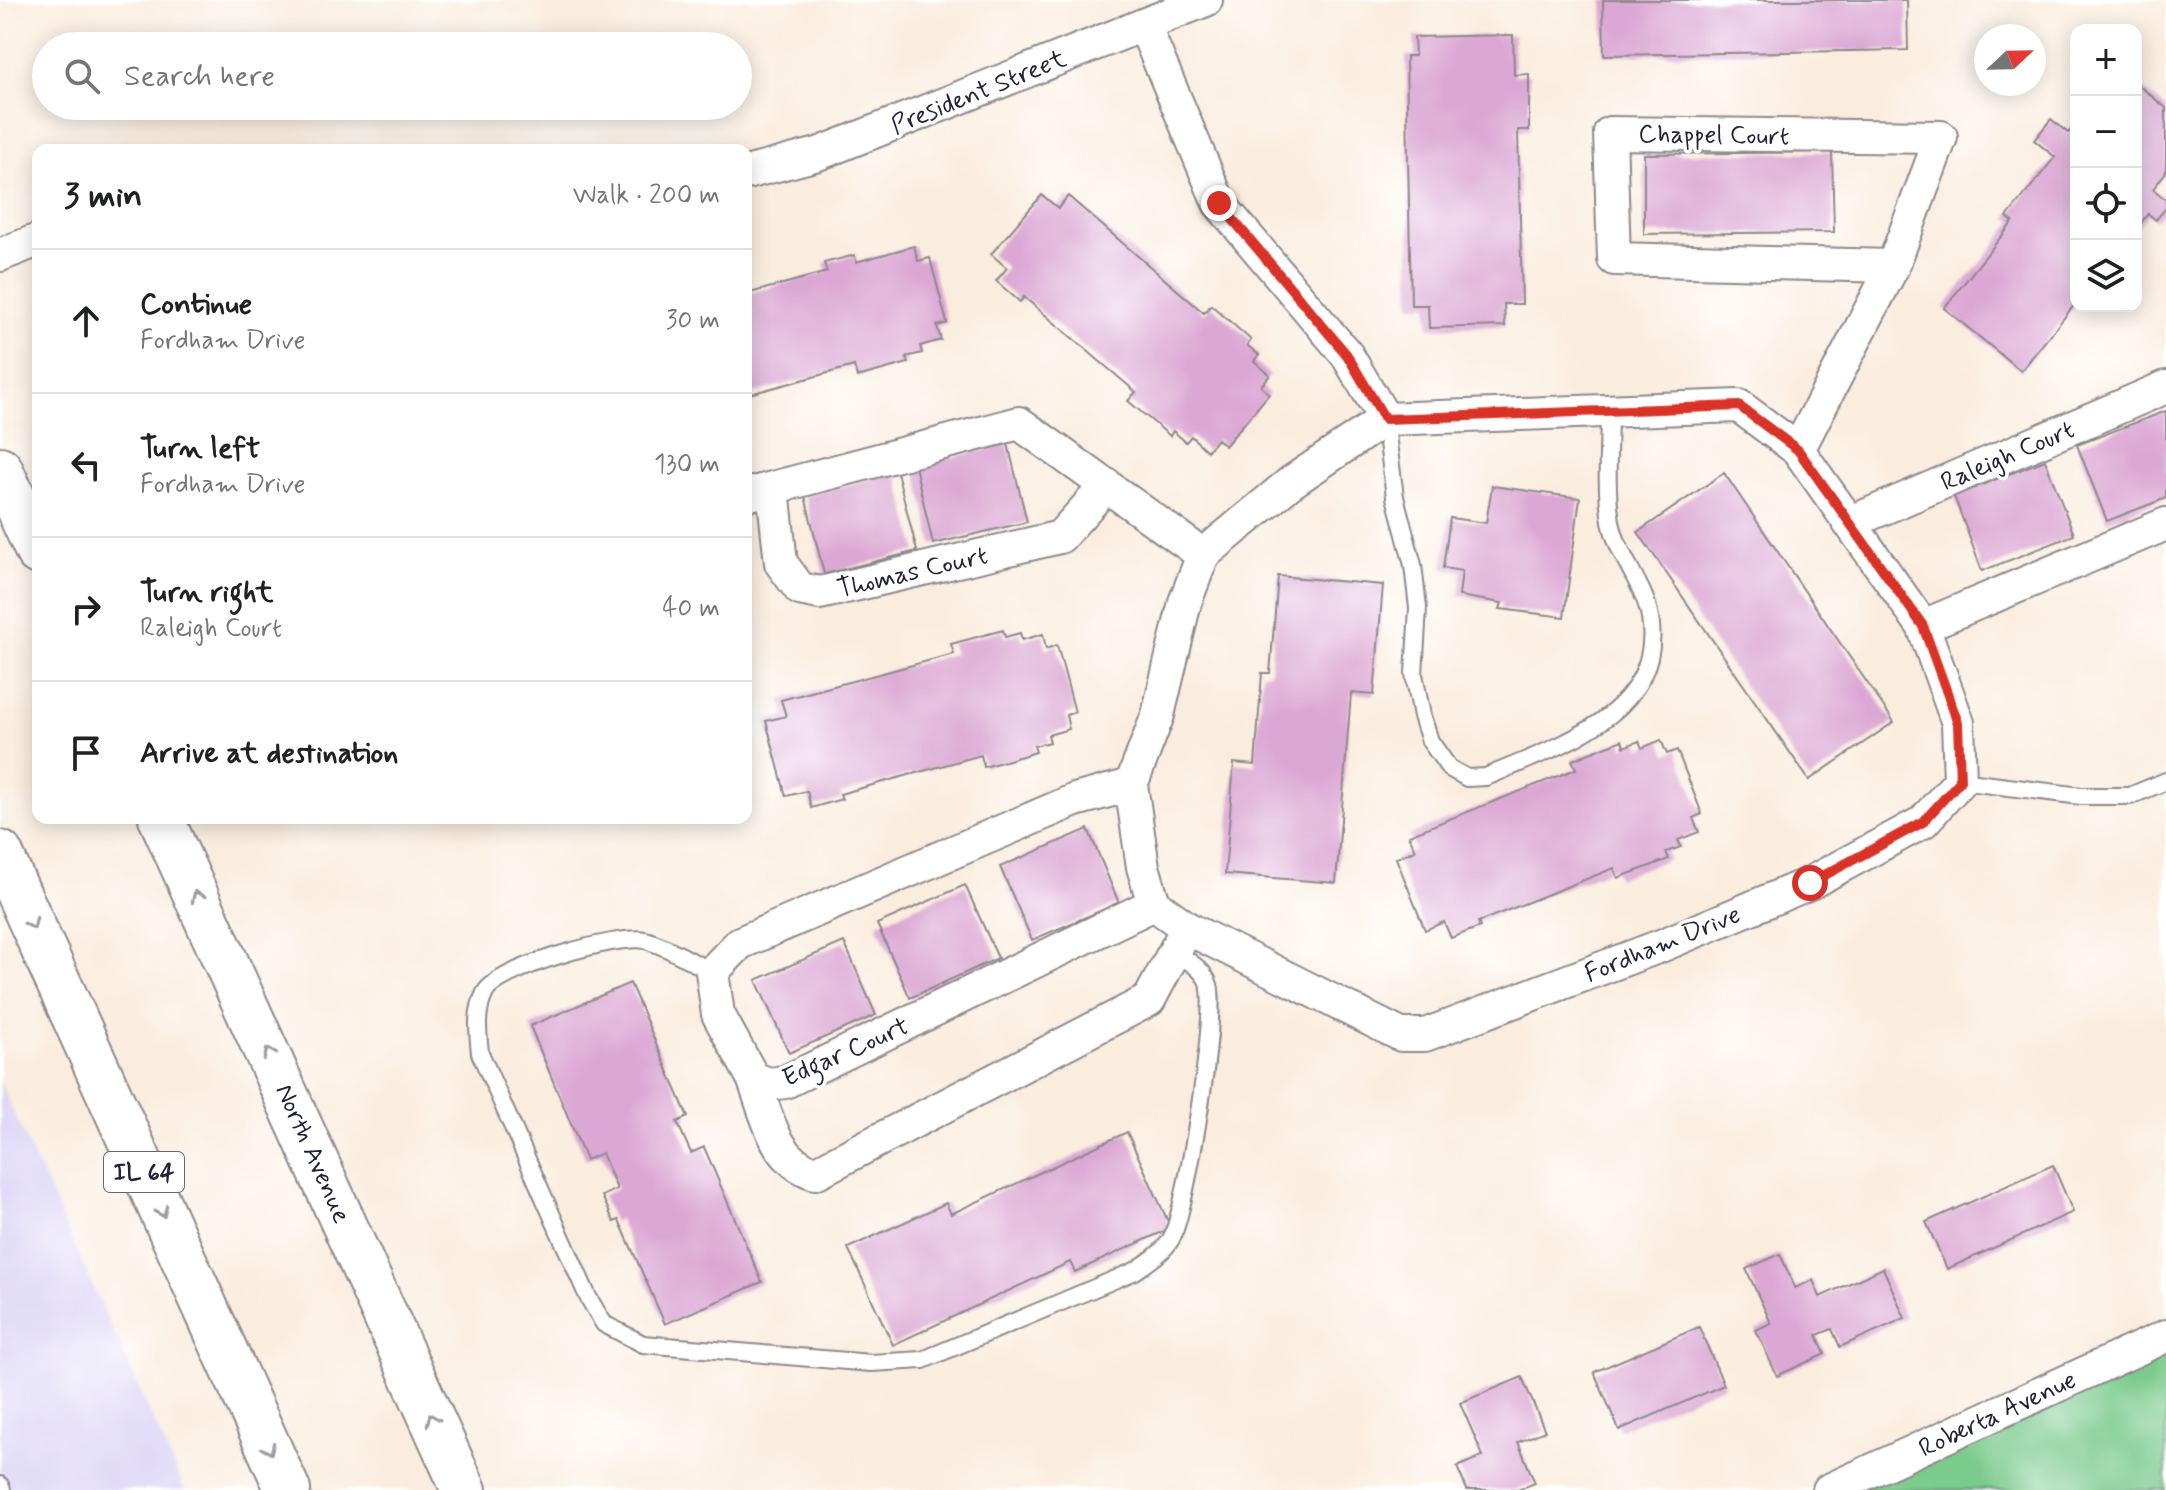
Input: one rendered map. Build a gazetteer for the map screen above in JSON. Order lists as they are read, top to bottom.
{
  "streets": {
    "main road": ["North Avenue", "IL 64"],
    "street": [
      "President Street",
      "Chappel Court",
      "Raleigh Court",
      "Thomas Court",
      "Fordham Drive",
      "Edgar Court",
      "Roberta Avenue"
    ]
  },
  "crossings": [
    ["Fordham Drive", "Edgar Court"]
  ],
  "north": "right",
  "page": {
    "map_buttons": ["+", "−"],
    "search": "Search here",
    "heading": ["3 min", "Walk · 200 m"],
    "list": [
      ["Continue", "Fordham Drive", "30 m"],
      ["Turn left", "Fordham Drive", "130 m"],
      ["Turn right", "Raleigh Court", "40 m"],
      "Arrive at destination"
    ]
  }
}
